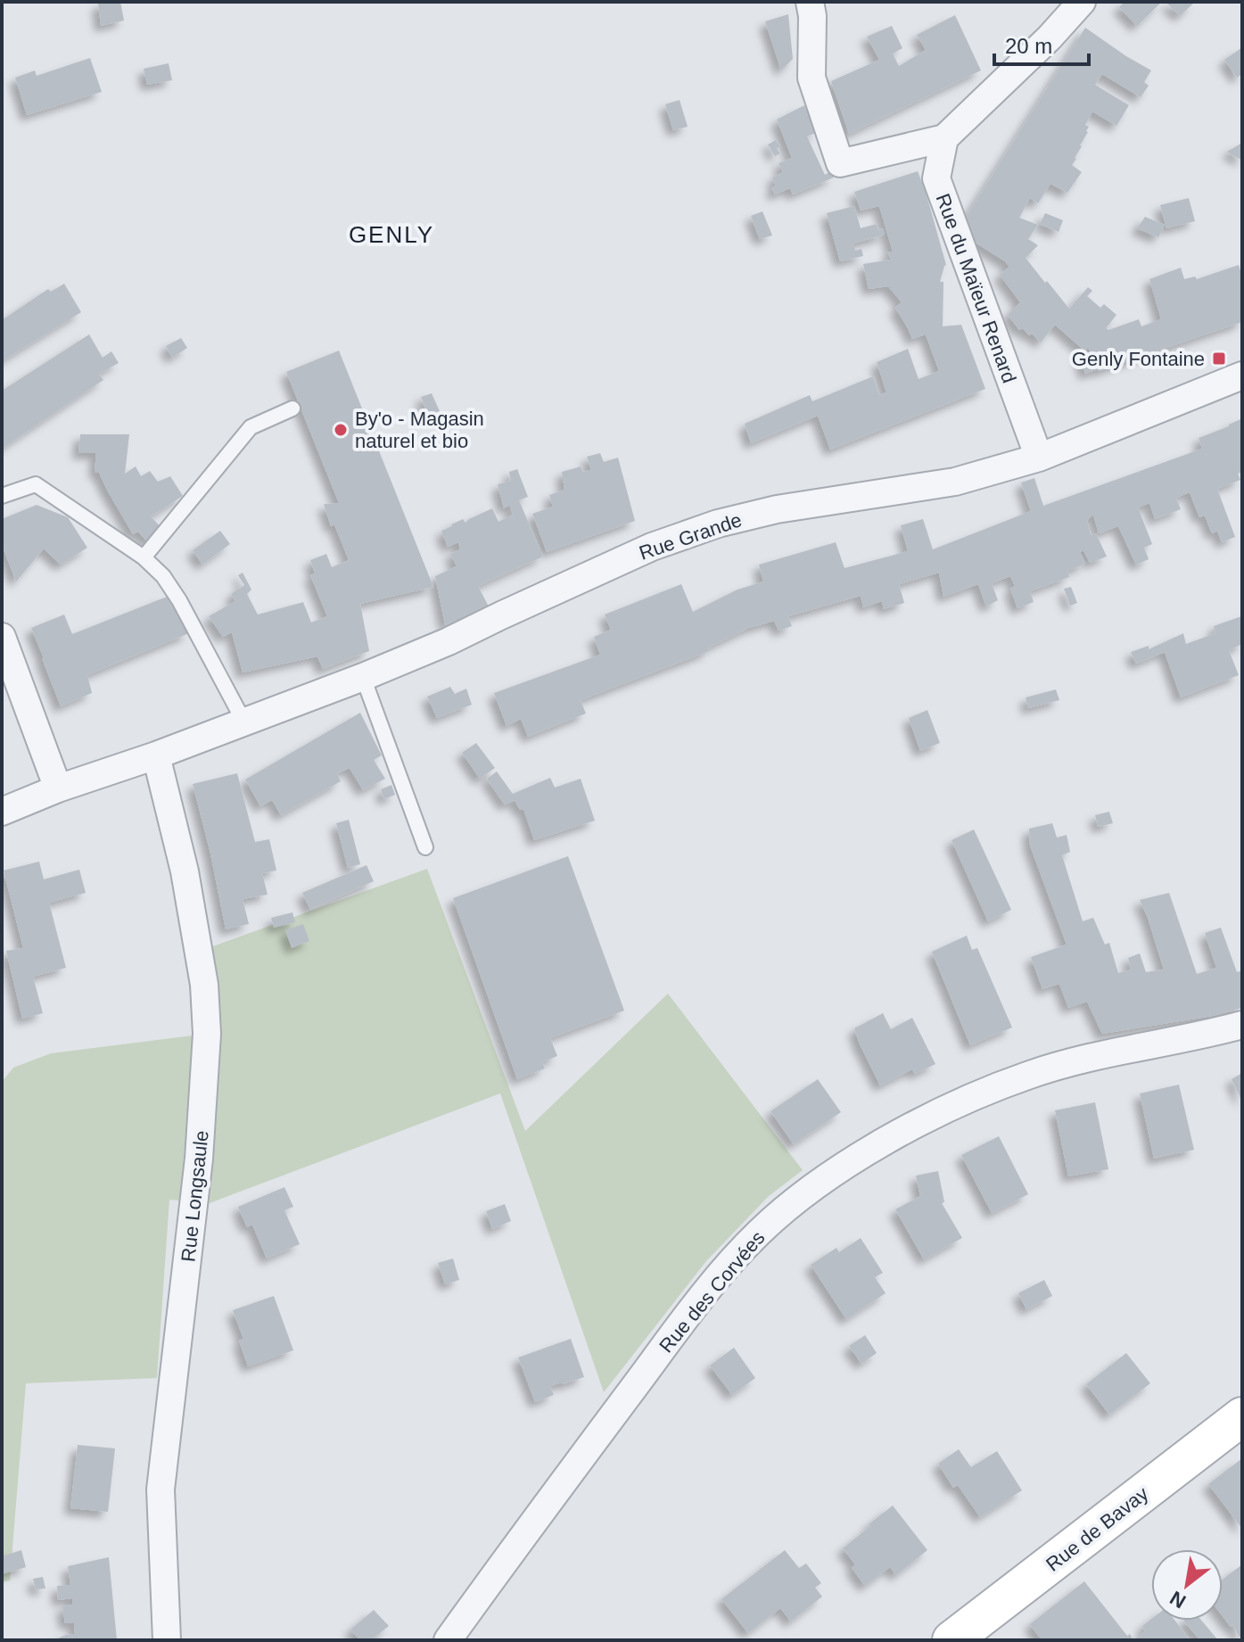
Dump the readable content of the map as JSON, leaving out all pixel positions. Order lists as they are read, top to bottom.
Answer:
{
  "streets": {
    "main road": ["Rue de Bavay"],
    "street": [
      "Rue du Maïeur Renard",
      "Rue Grande",
      "Rue Longsaule",
      "Rue des Corvées"
    ]
  },
  "crossings": [
    ["Rue du Maïeur Renard", "Rue Grande"],
    ["Rue Grande", "Rue Longsaule"]
  ],
  "districts": ["GENLY"],
  "places": {
    "transit": ["Genly Fontaine"],
    "other": ["By'o - Magasin naturel et bio"]
  },
  "scale_bar": "20 m",
  "north": "bottom left"
}
